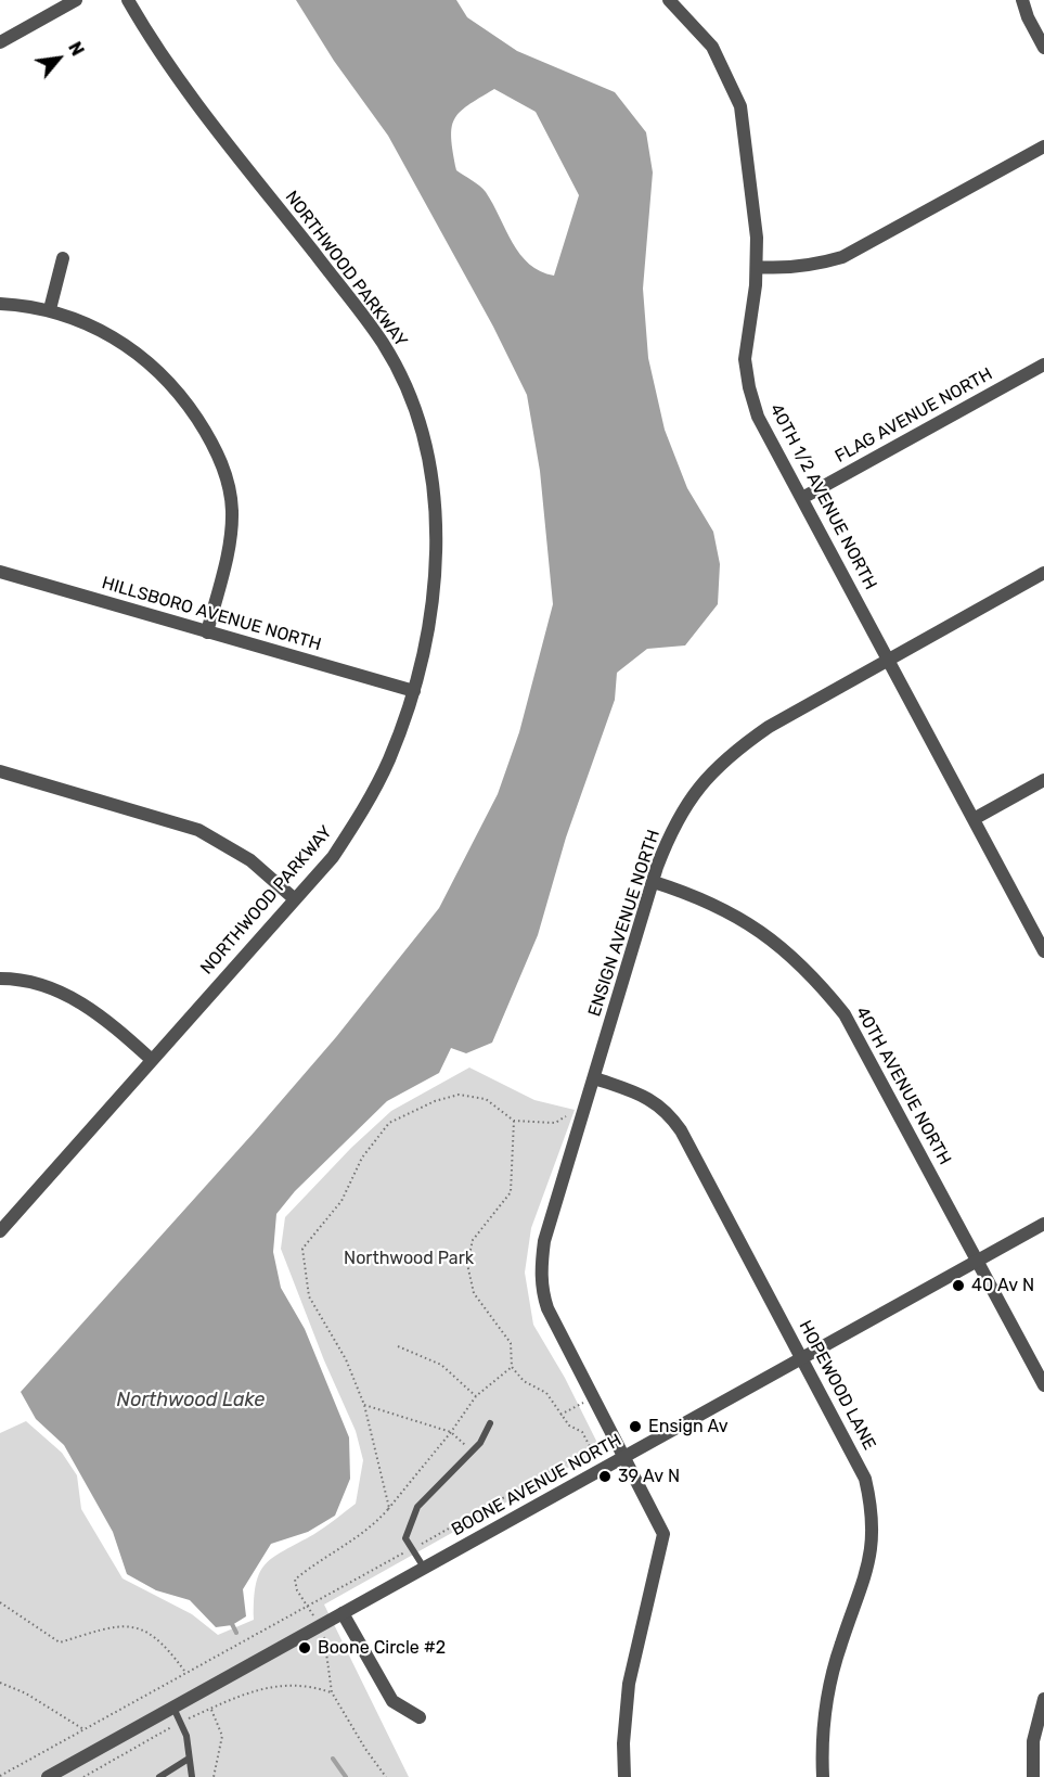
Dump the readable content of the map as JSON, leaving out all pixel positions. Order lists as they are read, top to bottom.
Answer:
{
  "streets": {
    "street": [
      "NORTHWOOD PARKWAY",
      "FLAG AVENUE NORTH",
      "40TH 1/2 AVENUE NORTH",
      "HILLSBORO AVENUE NORTH",
      "ENSIGN AVENUE NORTH",
      "40TH AVENUE NORTH",
      "HOPEWOOD LANE",
      "BOONE AVENUE NORTH"
    ]
  },
  "crossings": [
    ["NORTHWOOD PARKWAY", "HILLSBORO AVENUE NORTH"],
    ["FLAG AVENUE NORTH", "40TH 1/2 AVENUE NORTH"],
    ["40TH 1/2 AVENUE NORTH", "ENSIGN AVENUE NORTH"],
    ["ENSIGN AVENUE NORTH", "40TH AVENUE NORTH"],
    ["ENSIGN AVENUE NORTH", "HOPEWOOD LANE"],
    ["ENSIGN AVENUE NORTH", "BOONE AVENUE NORTH"],
    ["40TH AVENUE NORTH", "BOONE AVENUE NORTH"],
    ["HOPEWOOD LANE", "BOONE AVENUE NORTH"]
  ],
  "water": ["Northwood Lake"],
  "parks": ["Northwood Park"],
  "places": [
    "40 Av N",
    "Ensign Av",
    "39 Av N",
    "Boone Circle #2"
  ],
  "north": "top right"
}
